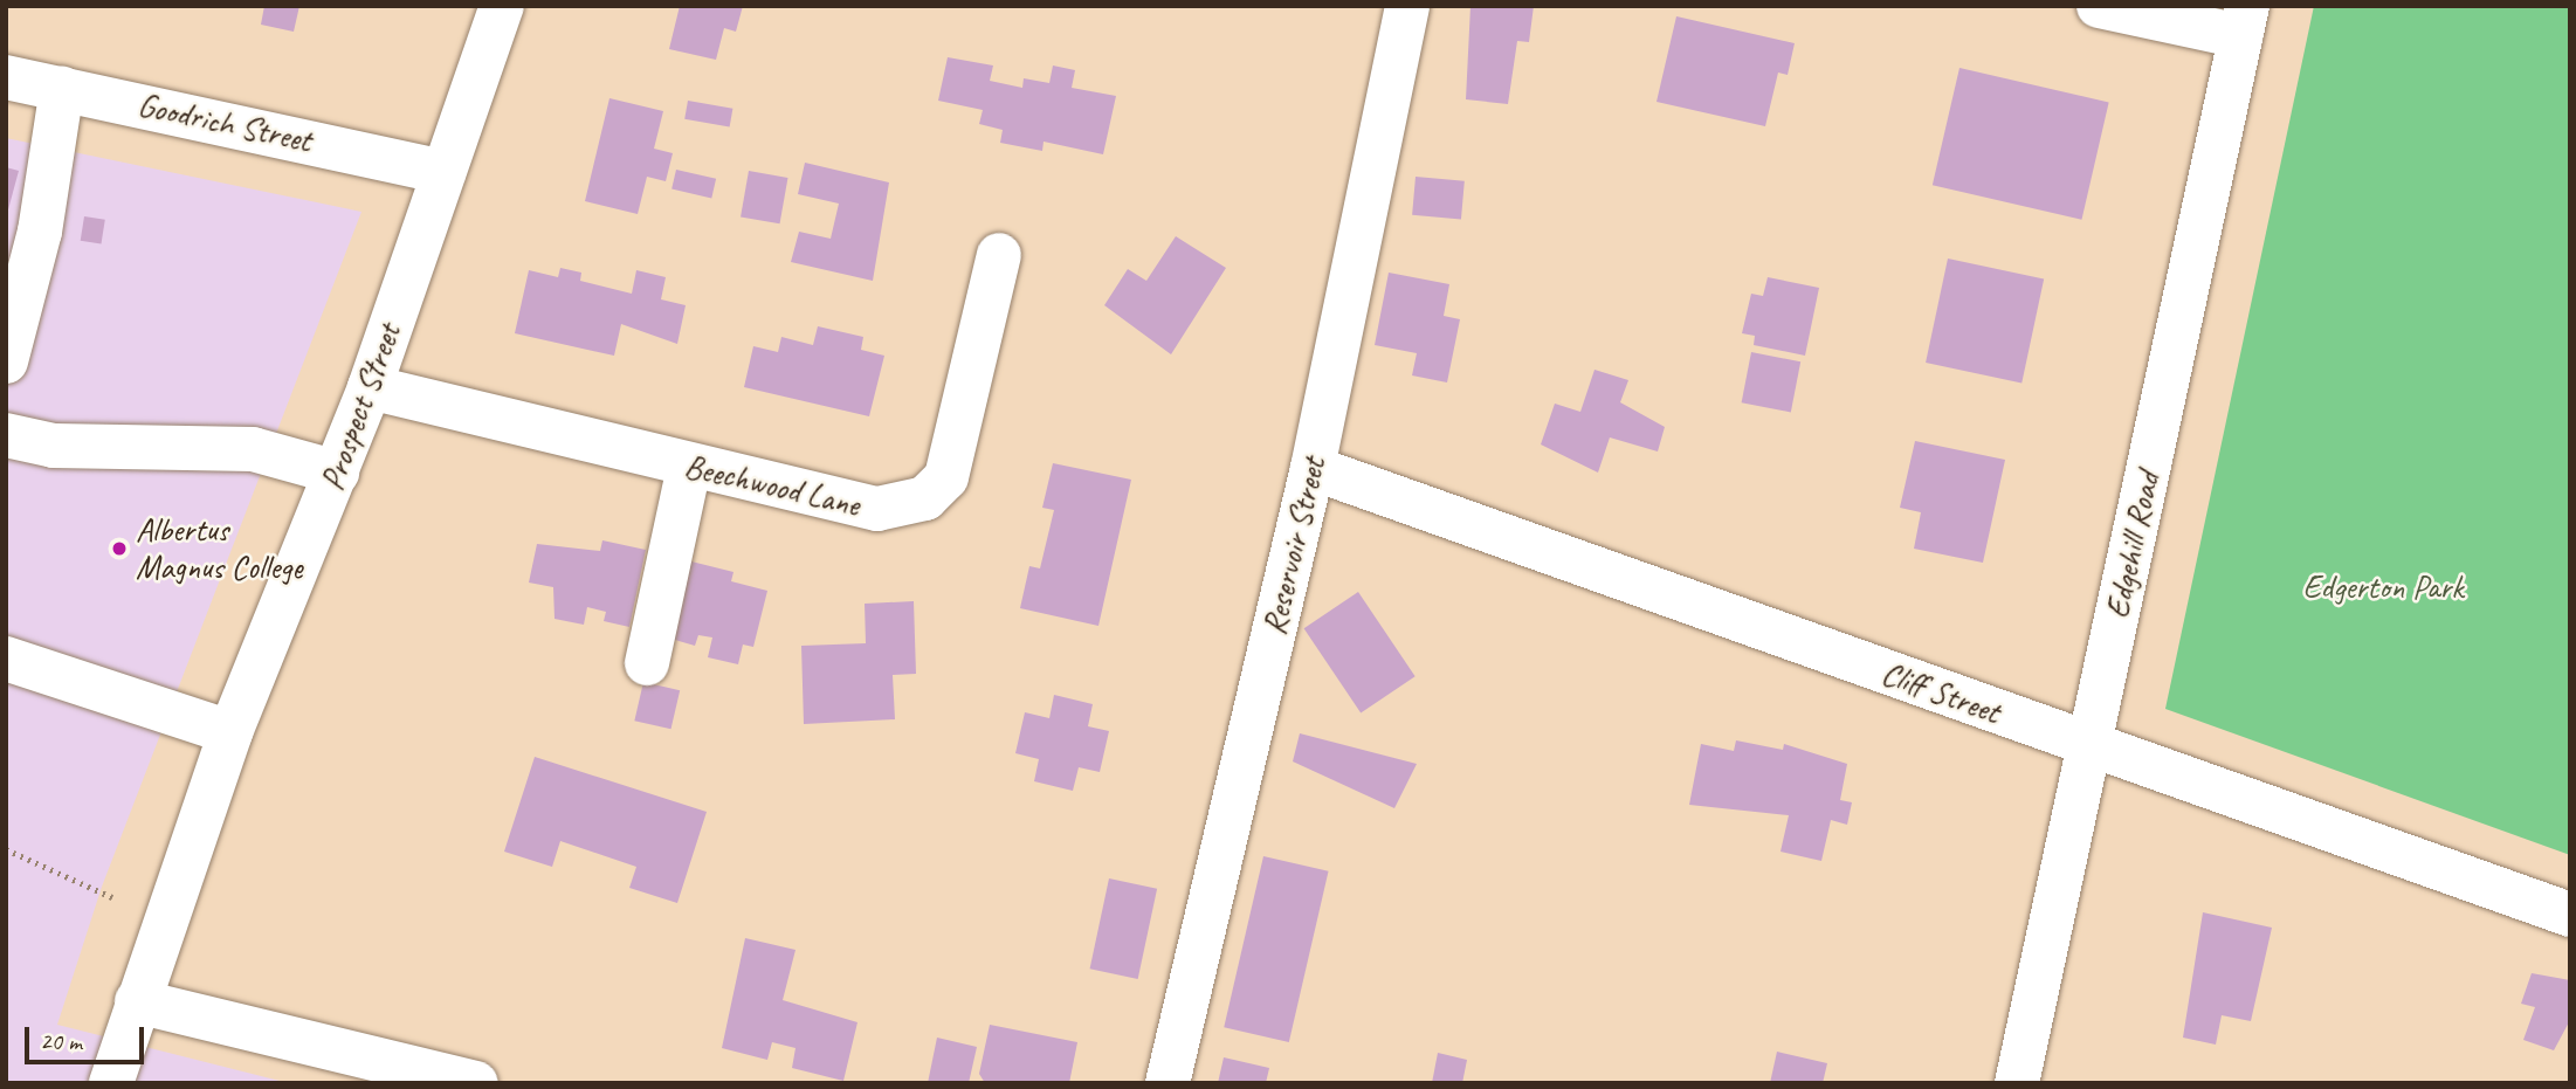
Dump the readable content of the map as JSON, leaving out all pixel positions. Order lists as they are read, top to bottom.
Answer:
{
  "streets": {
    "street": [
      "Goodrich Street",
      "Prospect Street",
      "Beechwood Lane",
      "Edgehill Road",
      "Reservoir Street",
      "Cliff Street"
    ]
  },
  "crossings": [
    ["Goodrich Street", "Prospect Street"],
    ["Prospect Street", "Beechwood Lane"],
    ["Edgehill Road", "Cliff Street"],
    ["Reservoir Street", "Cliff Street"]
  ],
  "parks": ["Edgerton Park"],
  "places": ["Albertus Magnus College"],
  "scale_bar": "20 m"
}
